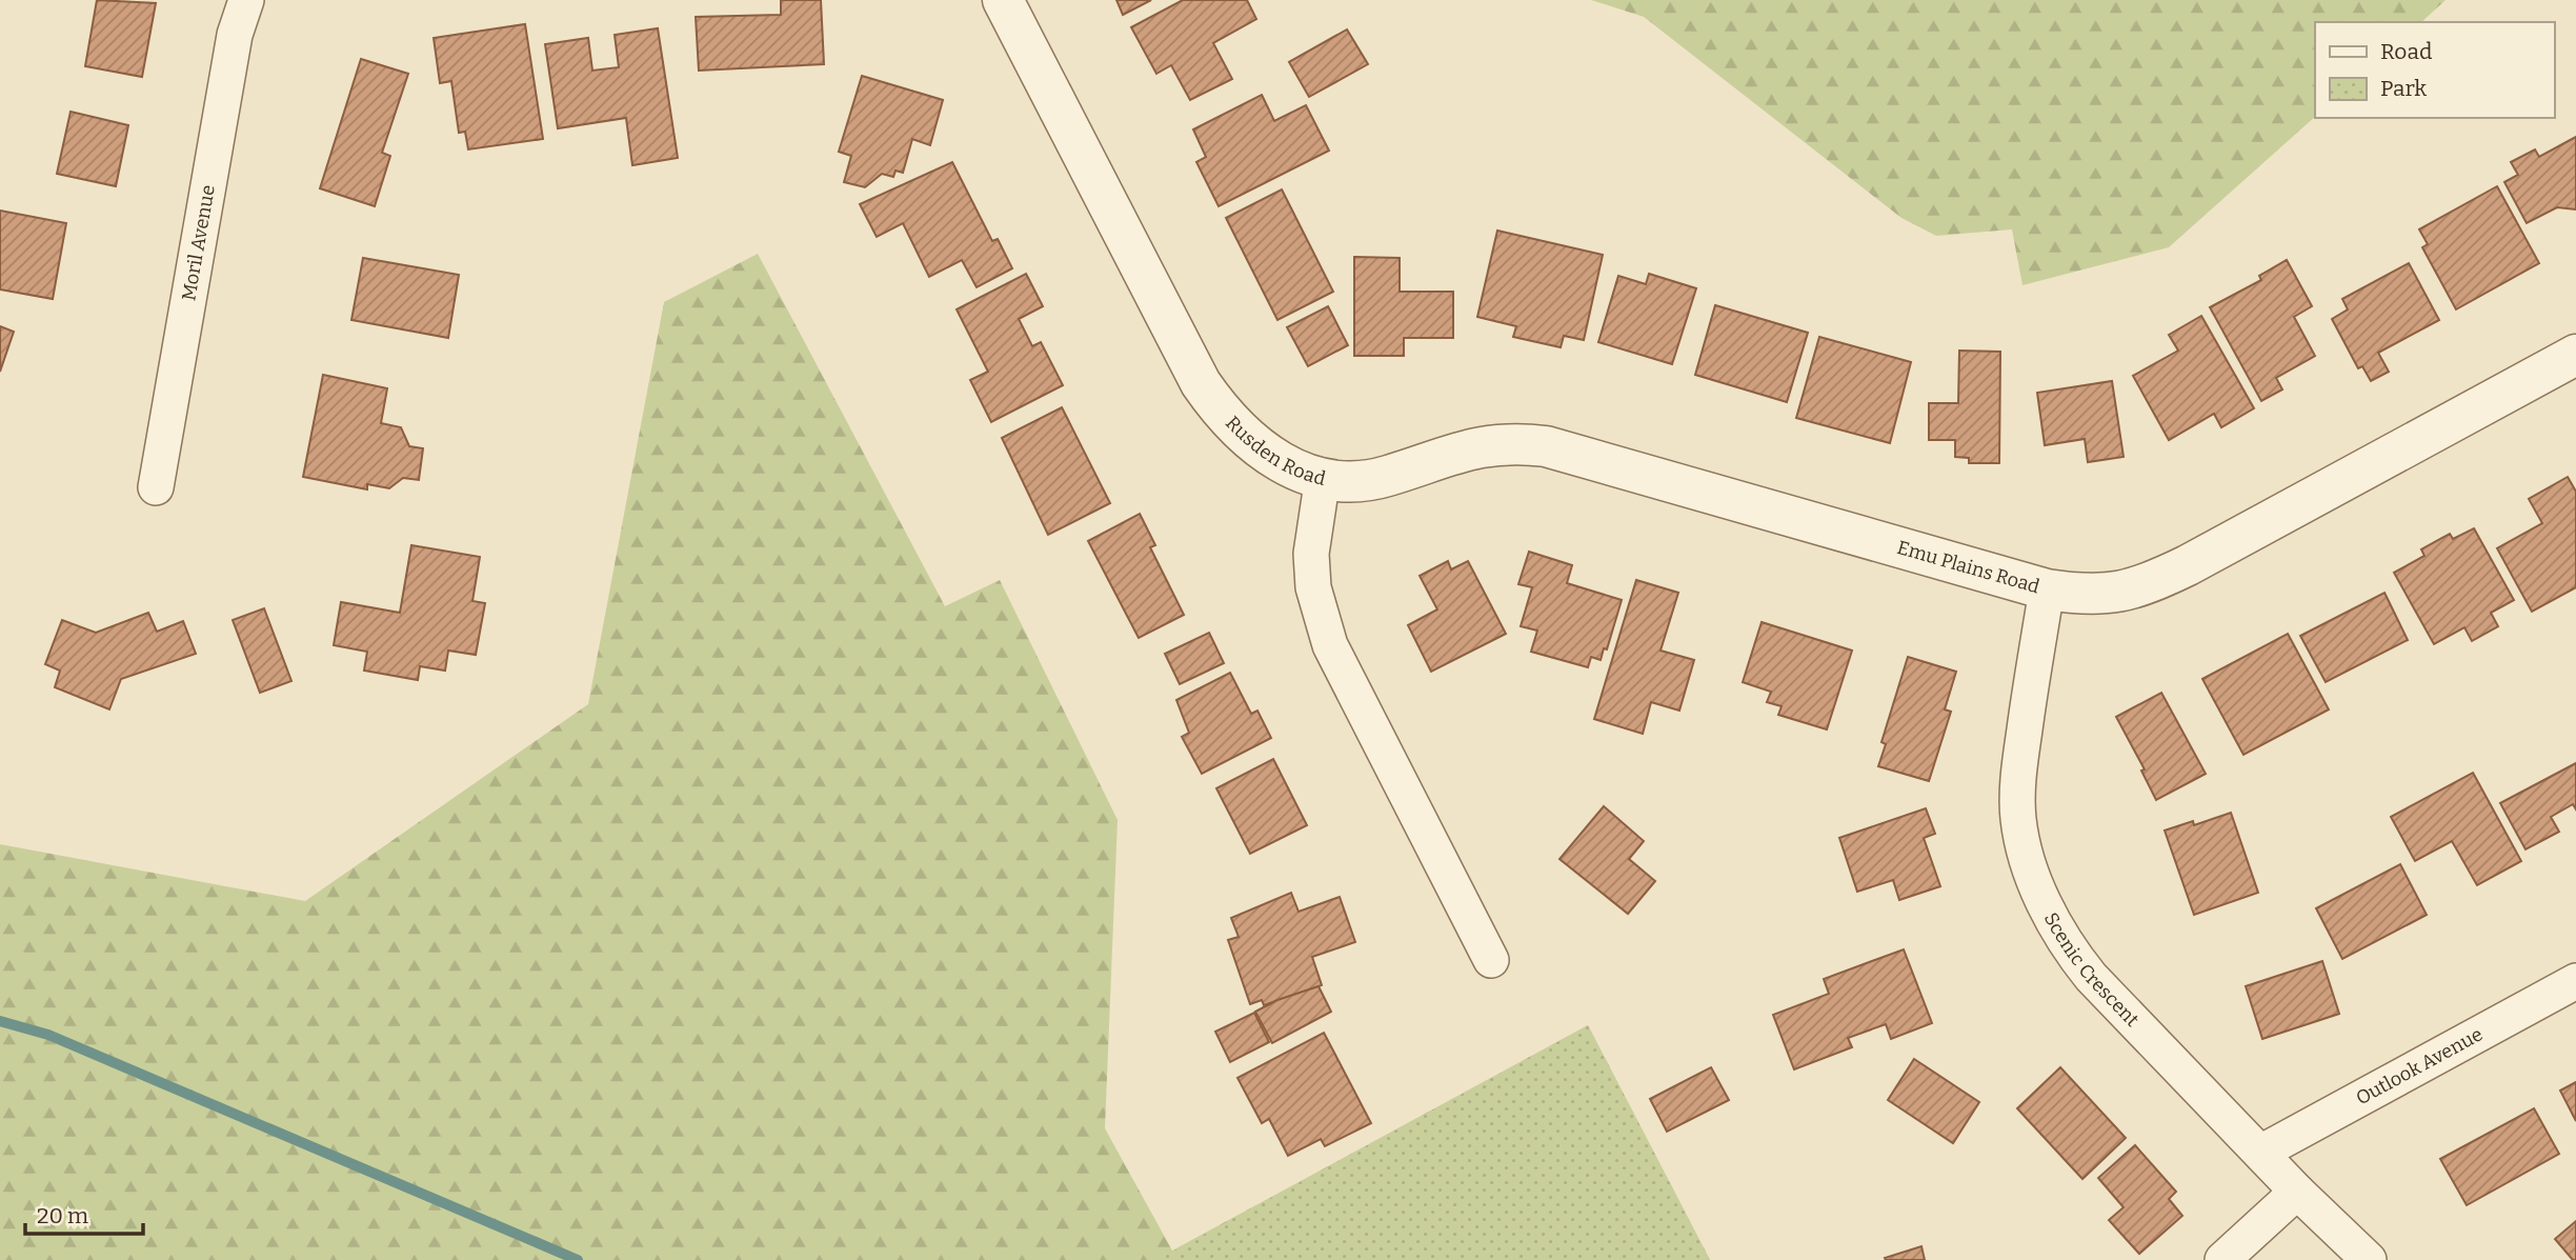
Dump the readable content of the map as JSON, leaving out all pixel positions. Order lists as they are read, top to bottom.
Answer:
{
  "streets": {
    "street": [
      "Moril Avenue",
      "Rusden Road",
      "Emu Plains Road",
      "Scenic Crescent",
      "Outlook Avenue"
    ]
  },
  "crossings": [
    ["Rusden Road", "Emu Plains Road"],
    ["Emu Plains Road", "Scenic Crescent"],
    ["Scenic Crescent", "Outlook Avenue"]
  ],
  "legend": ["Road", "Park"],
  "scale_bar": "20 m"
}
